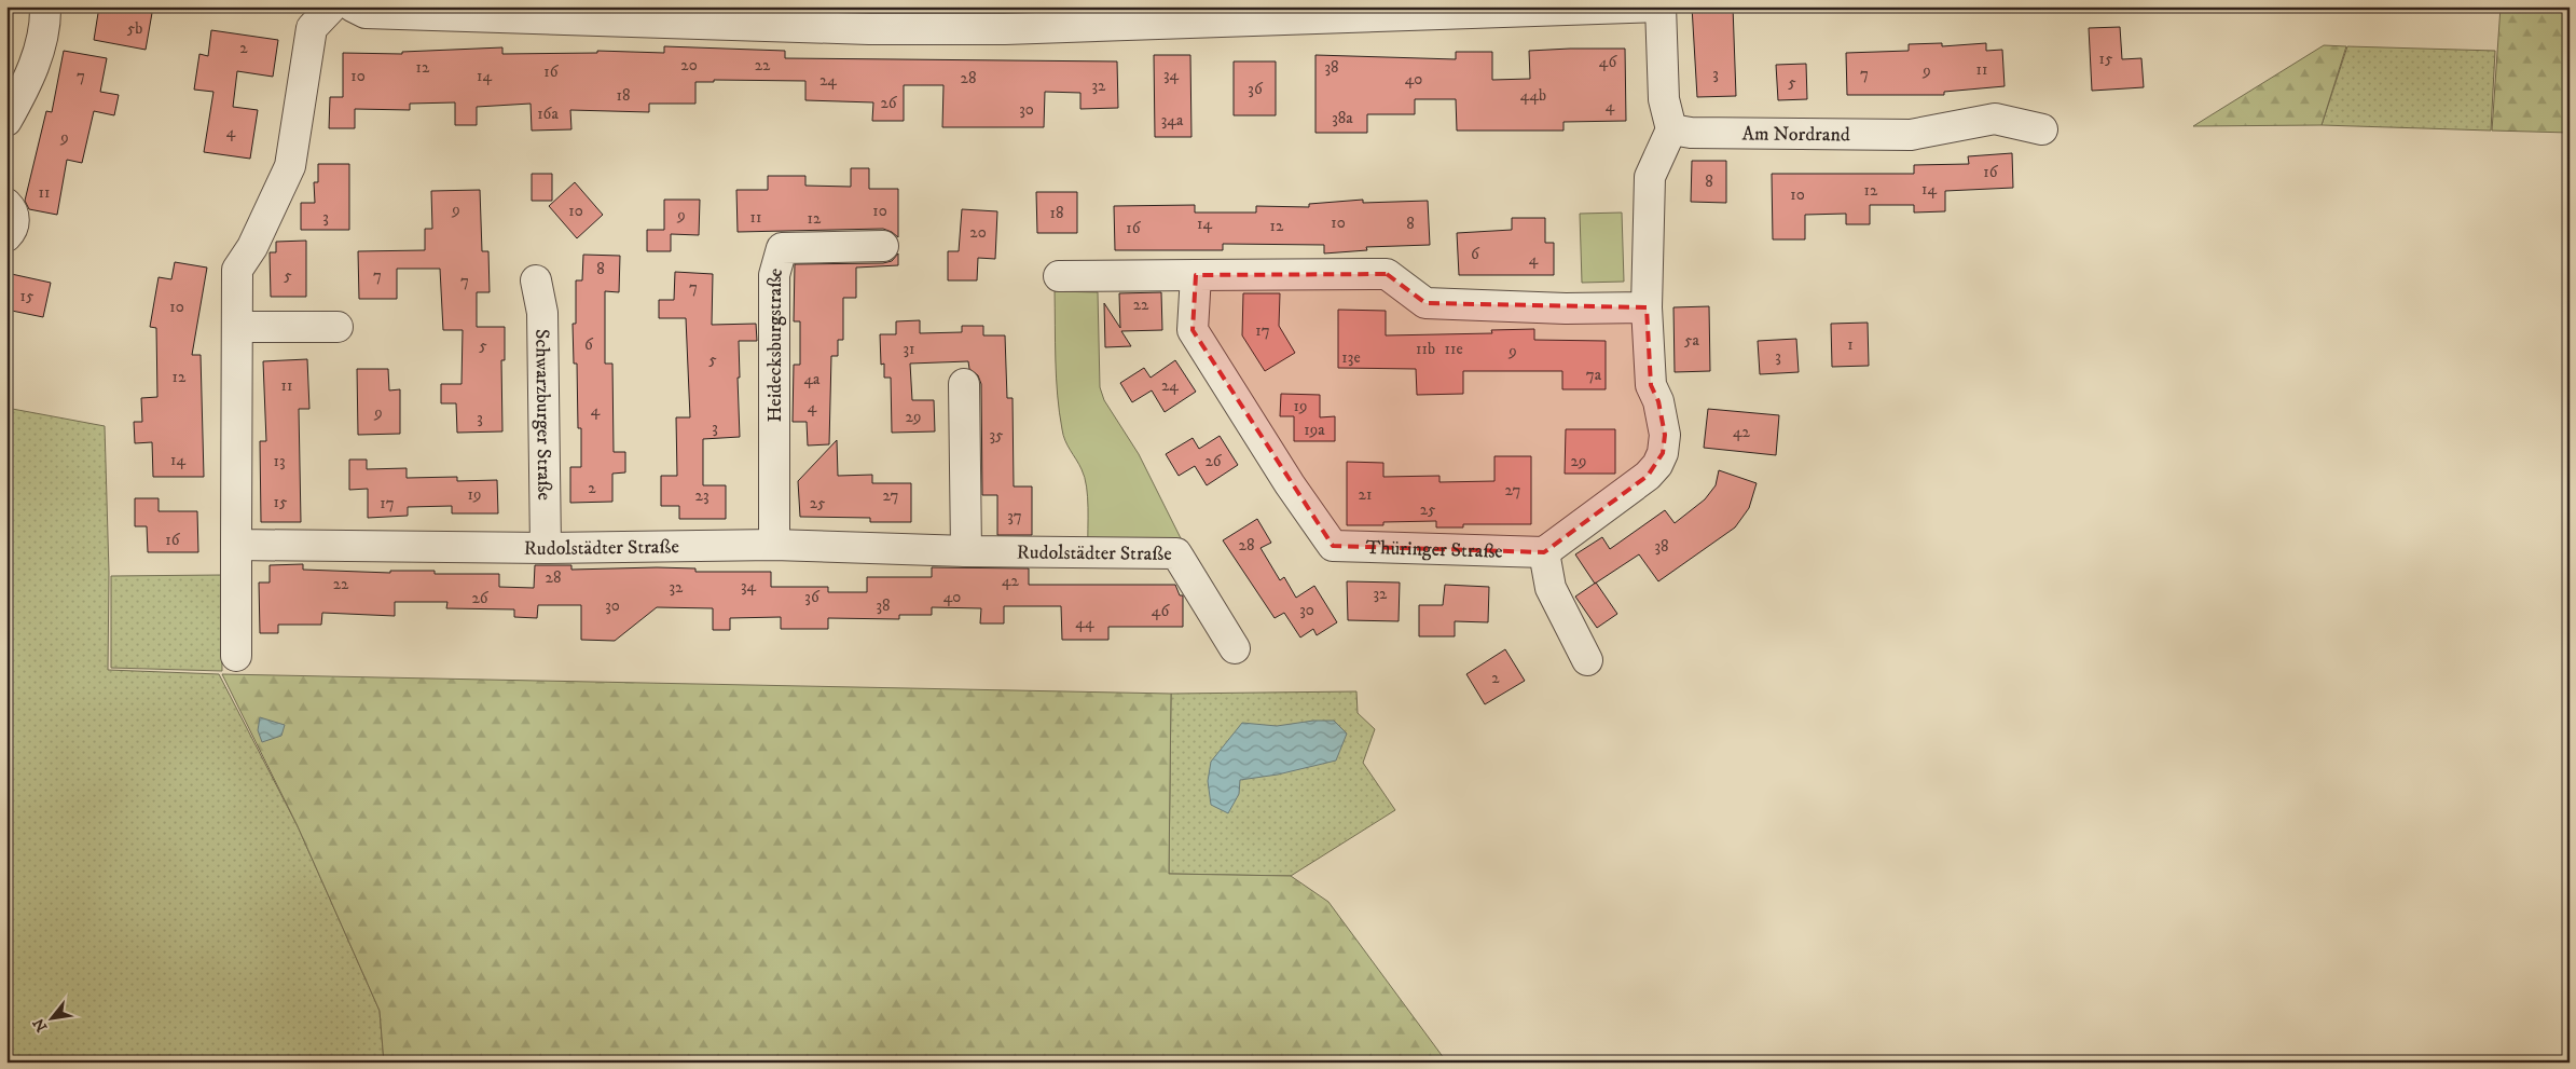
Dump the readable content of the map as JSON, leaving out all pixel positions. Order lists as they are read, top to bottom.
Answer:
{
  "streets": {
    "street": [
      "Am Nordrand",
      "Heidecksburgstraße",
      "Schwarzburger Straße",
      "Rudolstädter Straße",
      "Thüringer Straße"
    ]
  },
  "crossings": [
    ["Heidecksburgstraße", "Rudolstädter Straße"],
    ["Schwarzburger Straße", "Rudolstädter Straße"]
  ],
  "house_numbers": [
    "5b",
    "2",
    "15",
    "46",
    "20",
    "22",
    "12",
    "38",
    "11",
    "9",
    "16",
    "3",
    "7",
    "34",
    "7",
    "10",
    "14",
    "28",
    "40",
    "24",
    "5",
    "32",
    "36",
    "18",
    "44b",
    "26",
    "4",
    "30",
    "16a",
    "38a",
    "34a",
    "4",
    "9",
    "16",
    "8",
    "14",
    "12",
    "11",
    "10",
    "9",
    "10",
    "10",
    "18",
    "9",
    "3",
    "11",
    "12",
    "10",
    "14",
    "8",
    "12",
    "16",
    "20",
    "6",
    "4",
    "8",
    "5",
    "7",
    "7",
    "7",
    "15",
    "22",
    "10",
    "17",
    "5a",
    "6",
    "1",
    "5",
    "31",
    "11b",
    "11e",
    "9",
    "3",
    "13e",
    "5",
    "7a",
    "12",
    "4a",
    "11",
    "24",
    "19",
    "4",
    "4",
    "9",
    "29",
    "3",
    "3",
    "19a",
    "42",
    "35",
    "14",
    "13",
    "26",
    "29",
    "2",
    "27",
    "19",
    "21",
    "23",
    "27",
    "15",
    "17",
    "25",
    "25",
    "37",
    "16",
    "28",
    "38",
    "28",
    "42",
    "22",
    "34",
    "32",
    "32",
    "36",
    "40",
    "26",
    "30",
    "38",
    "30",
    "46",
    "44",
    "2"
  ],
  "north": "bottom left"
}
